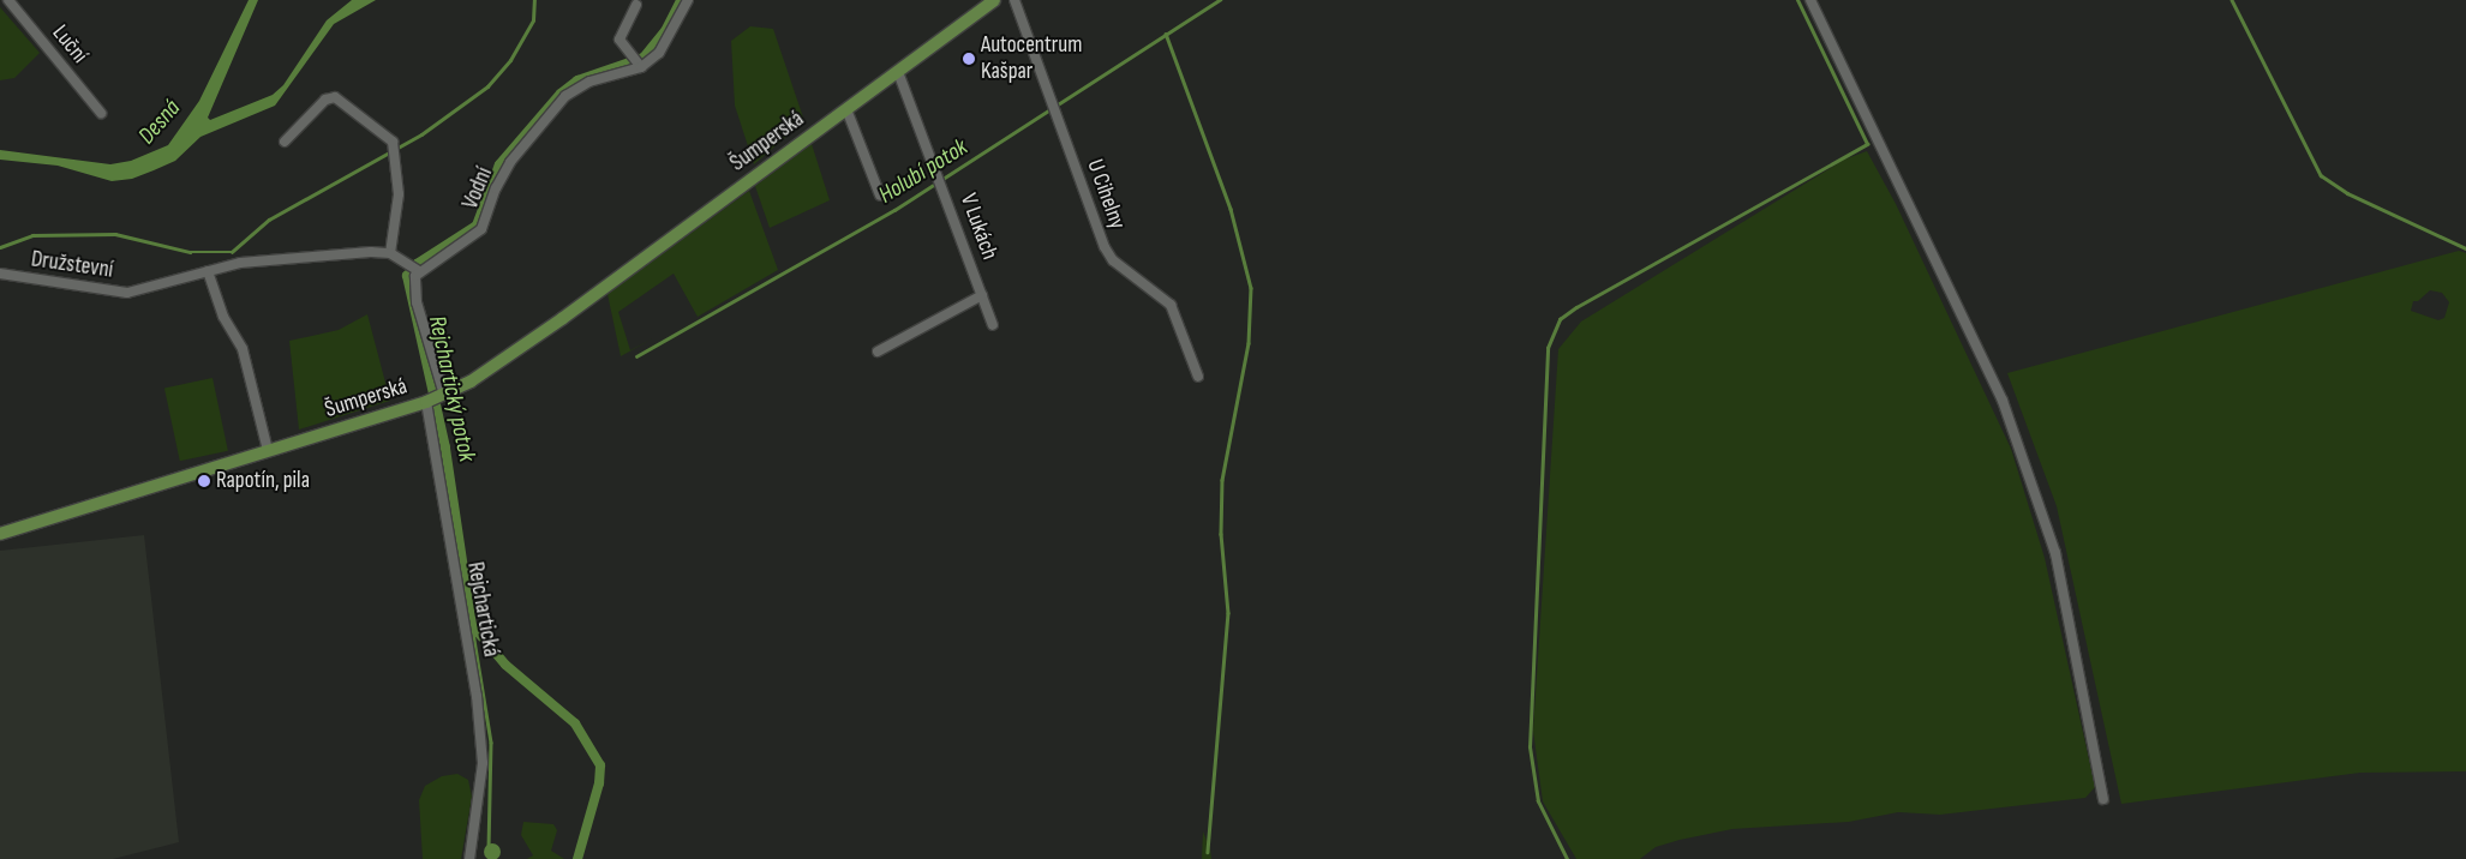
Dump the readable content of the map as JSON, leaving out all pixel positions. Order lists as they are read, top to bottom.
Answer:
{
  "streets": {
    "main road": ["Šumperská"],
    "street": [
      "Luční",
      "Vodní",
      "U Cihelny",
      "V Lukách",
      "Družstevní",
      "Rejchartická"
    ]
  },
  "crossings": [
    ["Šumperská", "V Lukách"],
    ["Šumperská", "Rejchartická"]
  ],
  "water": ["Desná", "Holubí potok", "Rejchartický potok"],
  "places": ["Autocentrum Kašpar", "Rapotín, pila"]
}
